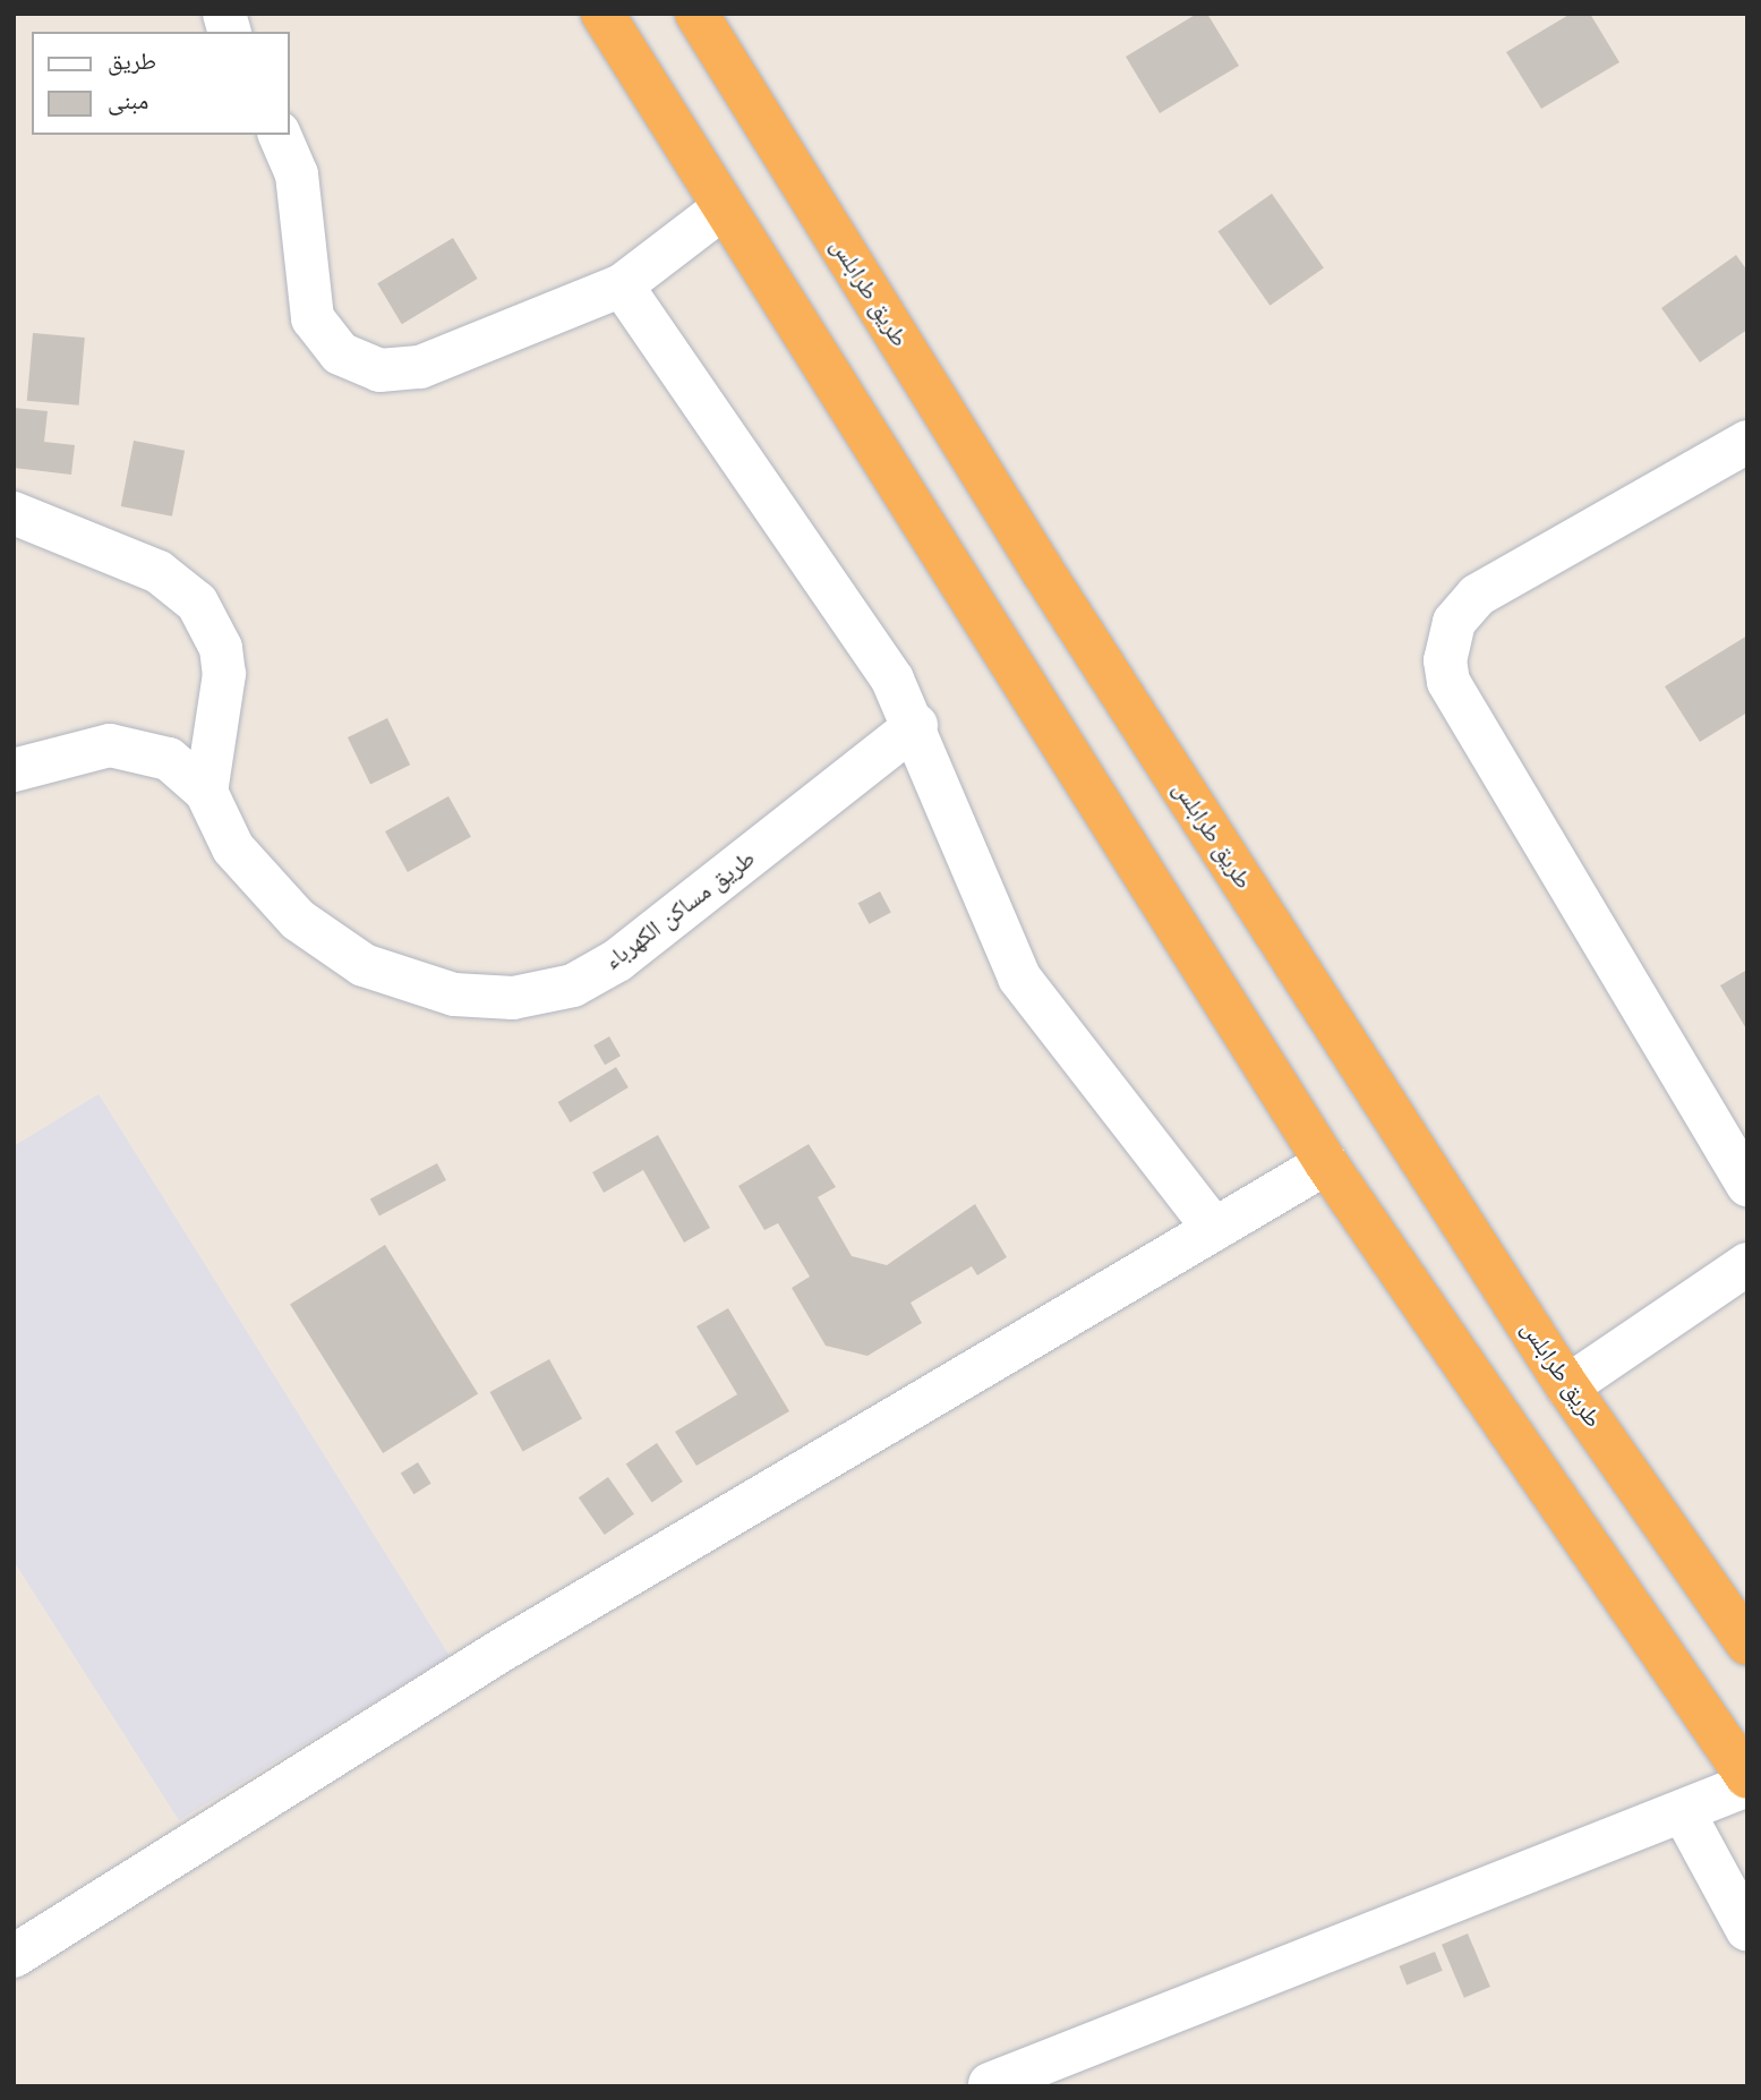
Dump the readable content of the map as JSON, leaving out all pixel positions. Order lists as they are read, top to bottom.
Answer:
{
  "streets": {
    "highway": ["طريق طرابلس"],
    "street": ["طريق مساكن الكهرباء"]
  },
  "legend": ["طريق", "مبنى"]
}
